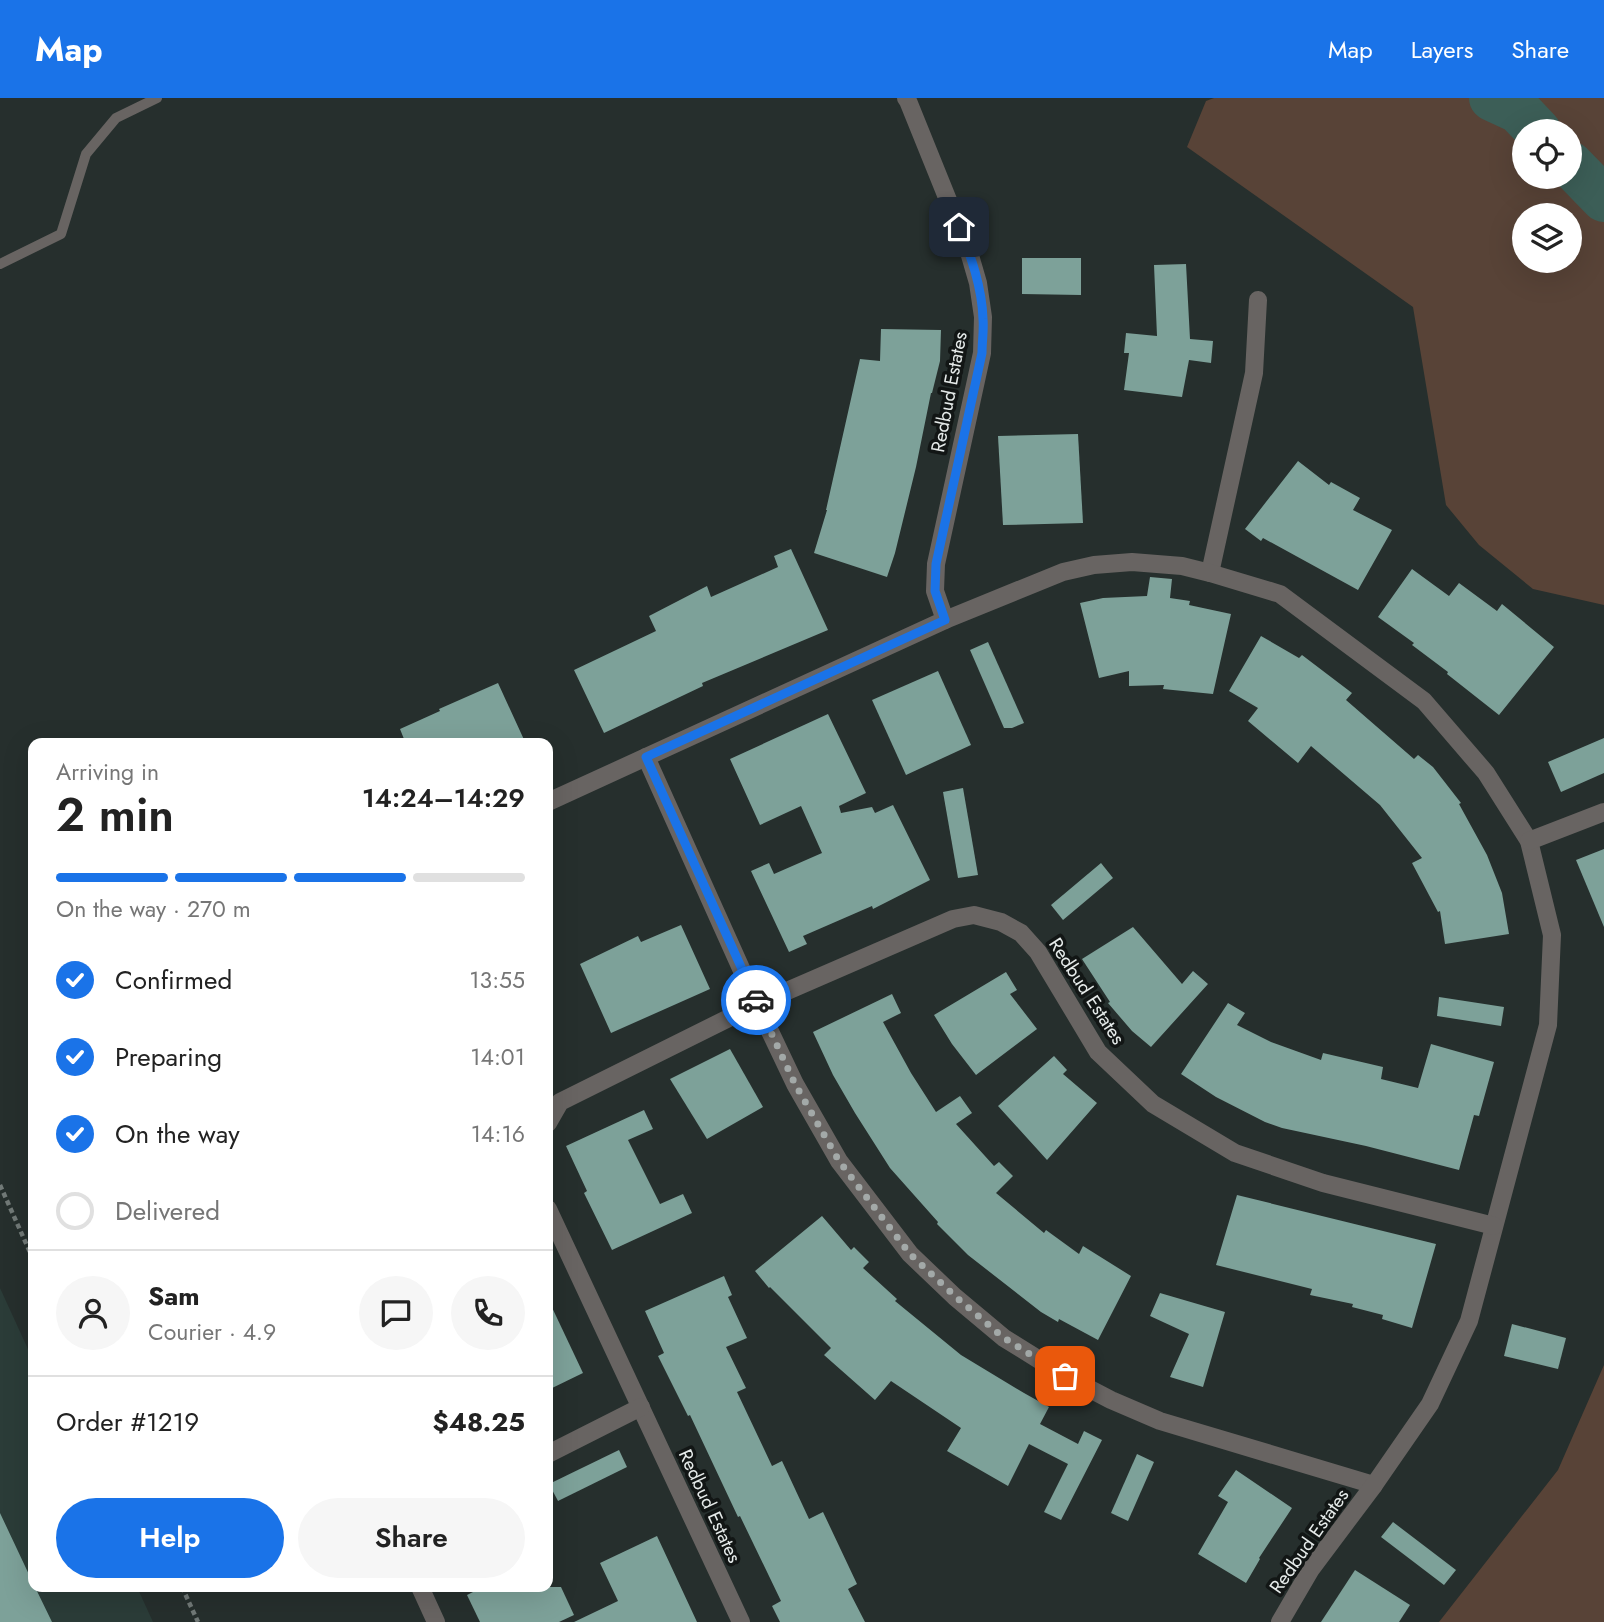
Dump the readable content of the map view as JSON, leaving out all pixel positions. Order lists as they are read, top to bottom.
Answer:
{
  "streets": {
    "street": ["Redbud Estates"]
  },
  "page": {
    "header": "Map",
    "nav": ["Map", "Layers", "Share"],
    "heading": ["2 min", "Arriving in", "14:24–14:29"],
    "panel": [
      "Sam",
      "Courier · 4.9",
      "Order #1219",
      "$48.25"
    ],
    "bar": "On the way · 270 m",
    "list": [
      ["Confirmed", "13:55"],
      ["Preparing", "14:01"],
      ["On the way", "14:16"],
      "Delivered"
    ],
    "buttons": ["Help", "Share"]
  }
}
